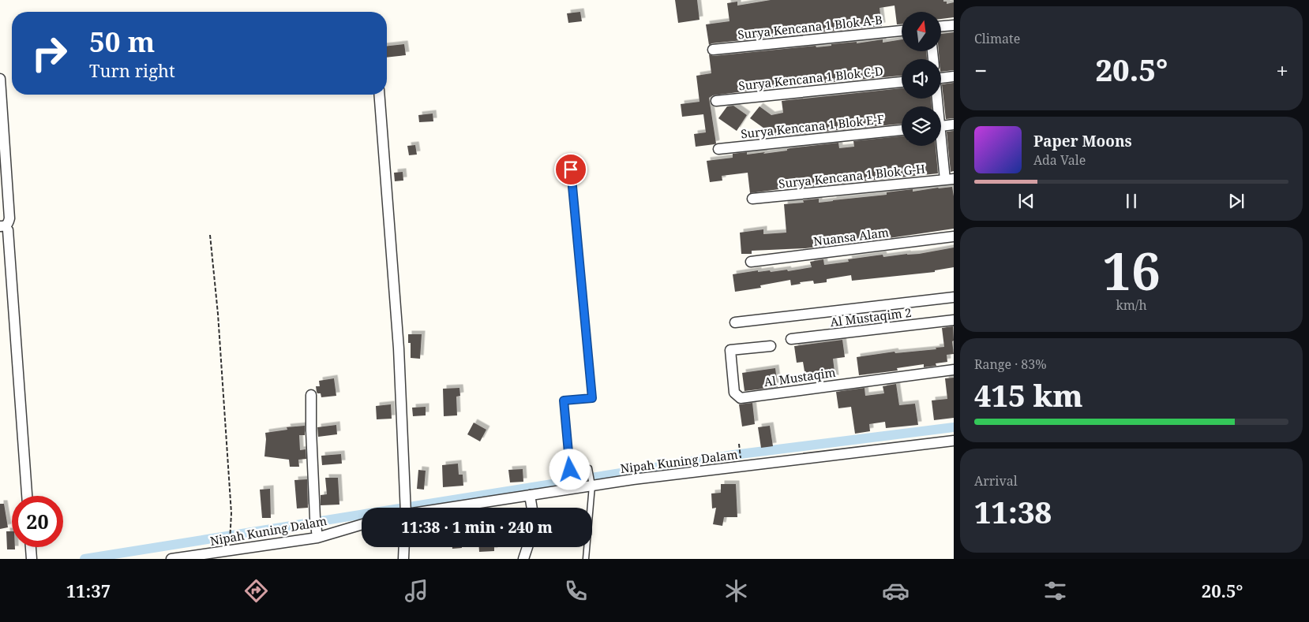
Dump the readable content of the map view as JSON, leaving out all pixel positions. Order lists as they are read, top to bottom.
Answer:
{
  "streets": {
    "street": [
      "Surya Kencana 1 Blok A-B",
      "Surya Kencana 1 Blok C-D",
      "Surya Kencana 1 Blok E-F",
      "Surya Kencana 1 Blok G-H",
      "Nuansa Alam",
      "Al Mustaqim 2",
      "Al Mustaqim",
      "Nipah Kuning Dalam"
    ]
  },
  "north": "top",
  "page": {
    "tile": [
      "Climate",
      ["16", "km/h"],
      ["Range · 83%", "415 km"],
      ["Arrival", "11:38"]
    ],
    "turn": ["50 m", "Turn right"],
    "heat": ["−", "20.5°", "+"],
    "song": ["Paper Moons", "Ada Vale"],
    "limit": "20",
    "trip": "11:38 · 1 min · 240 m",
    "tabs": ["11:37", "20.5°"]
  }
}
